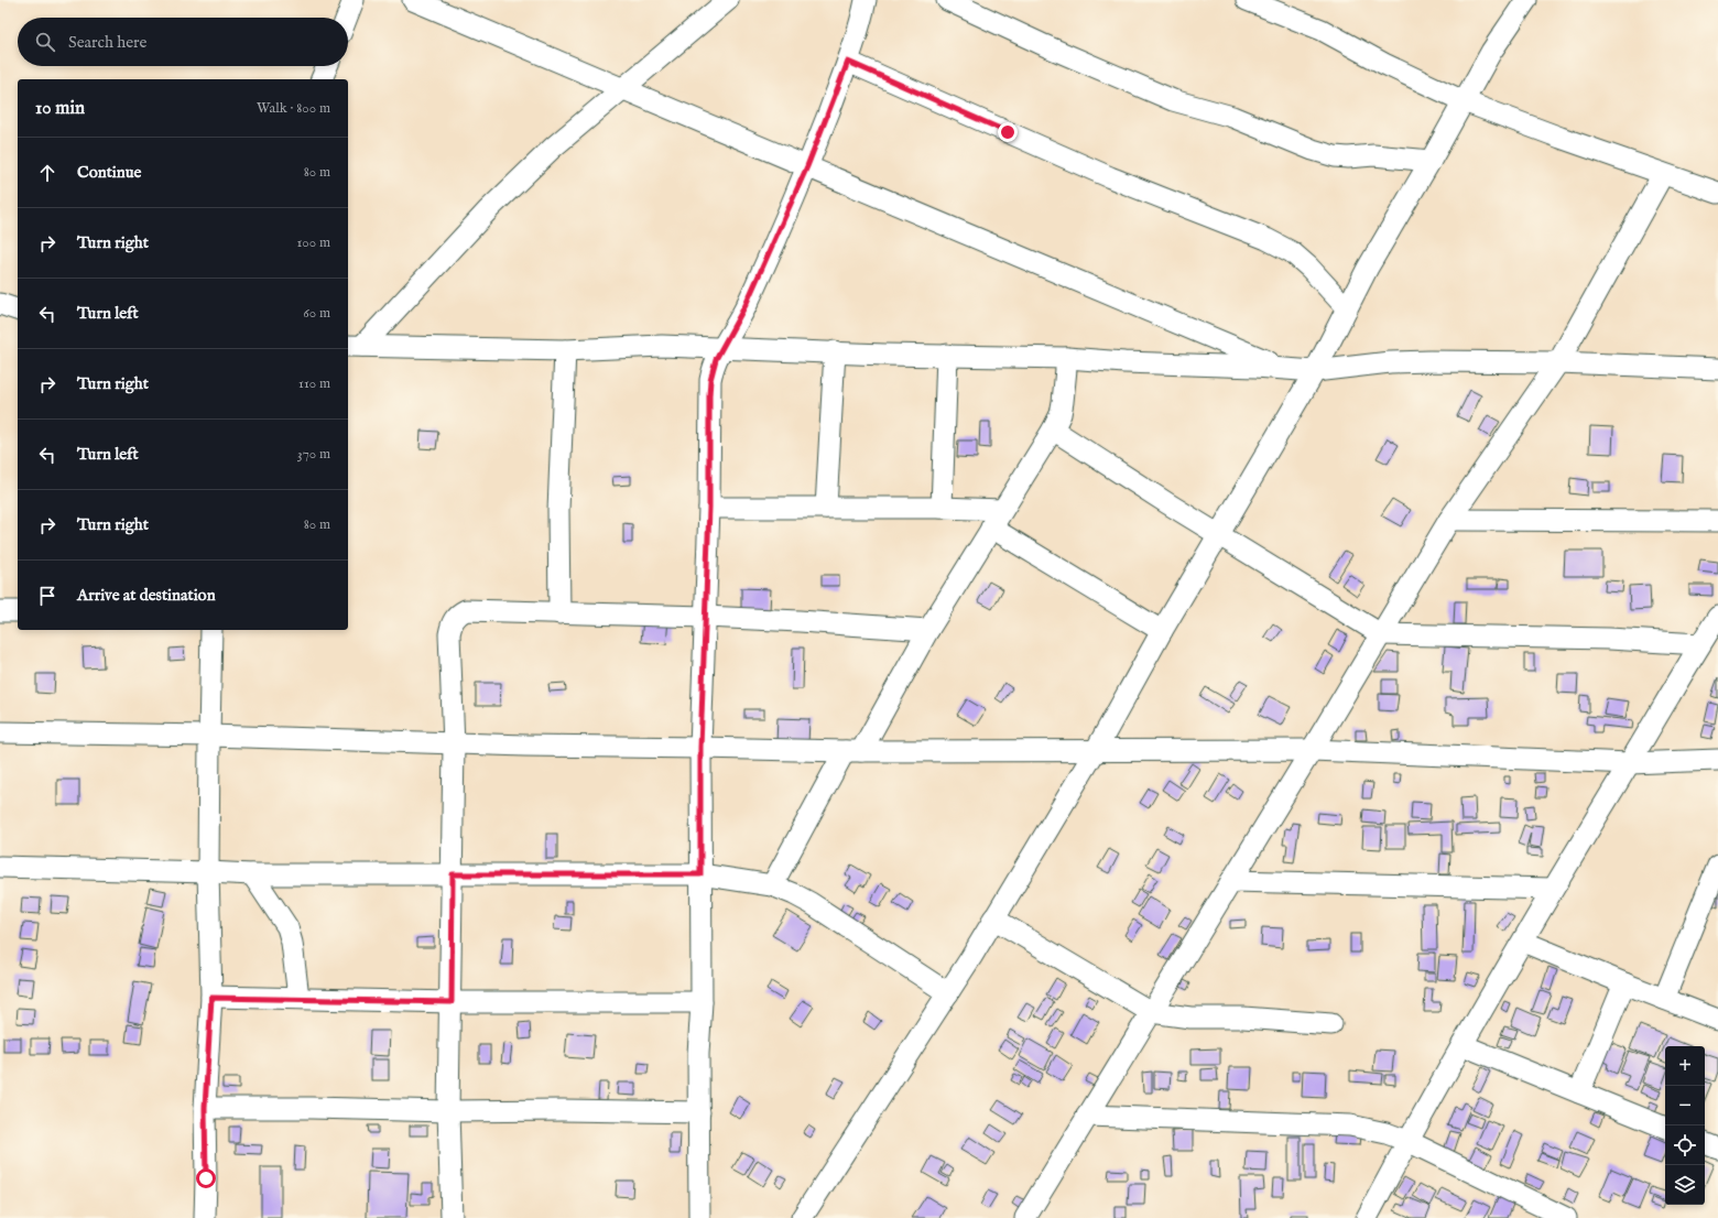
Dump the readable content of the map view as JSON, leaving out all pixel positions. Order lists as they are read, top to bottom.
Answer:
{
  "page": {
    "search": "Search here",
    "heading": ["10 min", "Walk · 800 m"],
    "list": [
      ["Continue", "80 m"],
      ["Turn right", "100 m"],
      ["Turn left", "60 m"],
      ["Turn right", "110 m"],
      ["Turn left", "370 m"],
      ["Turn right", "80 m"],
      "Arrive at destination"
    ],
    "map_buttons": ["+", "−"]
  }
}
